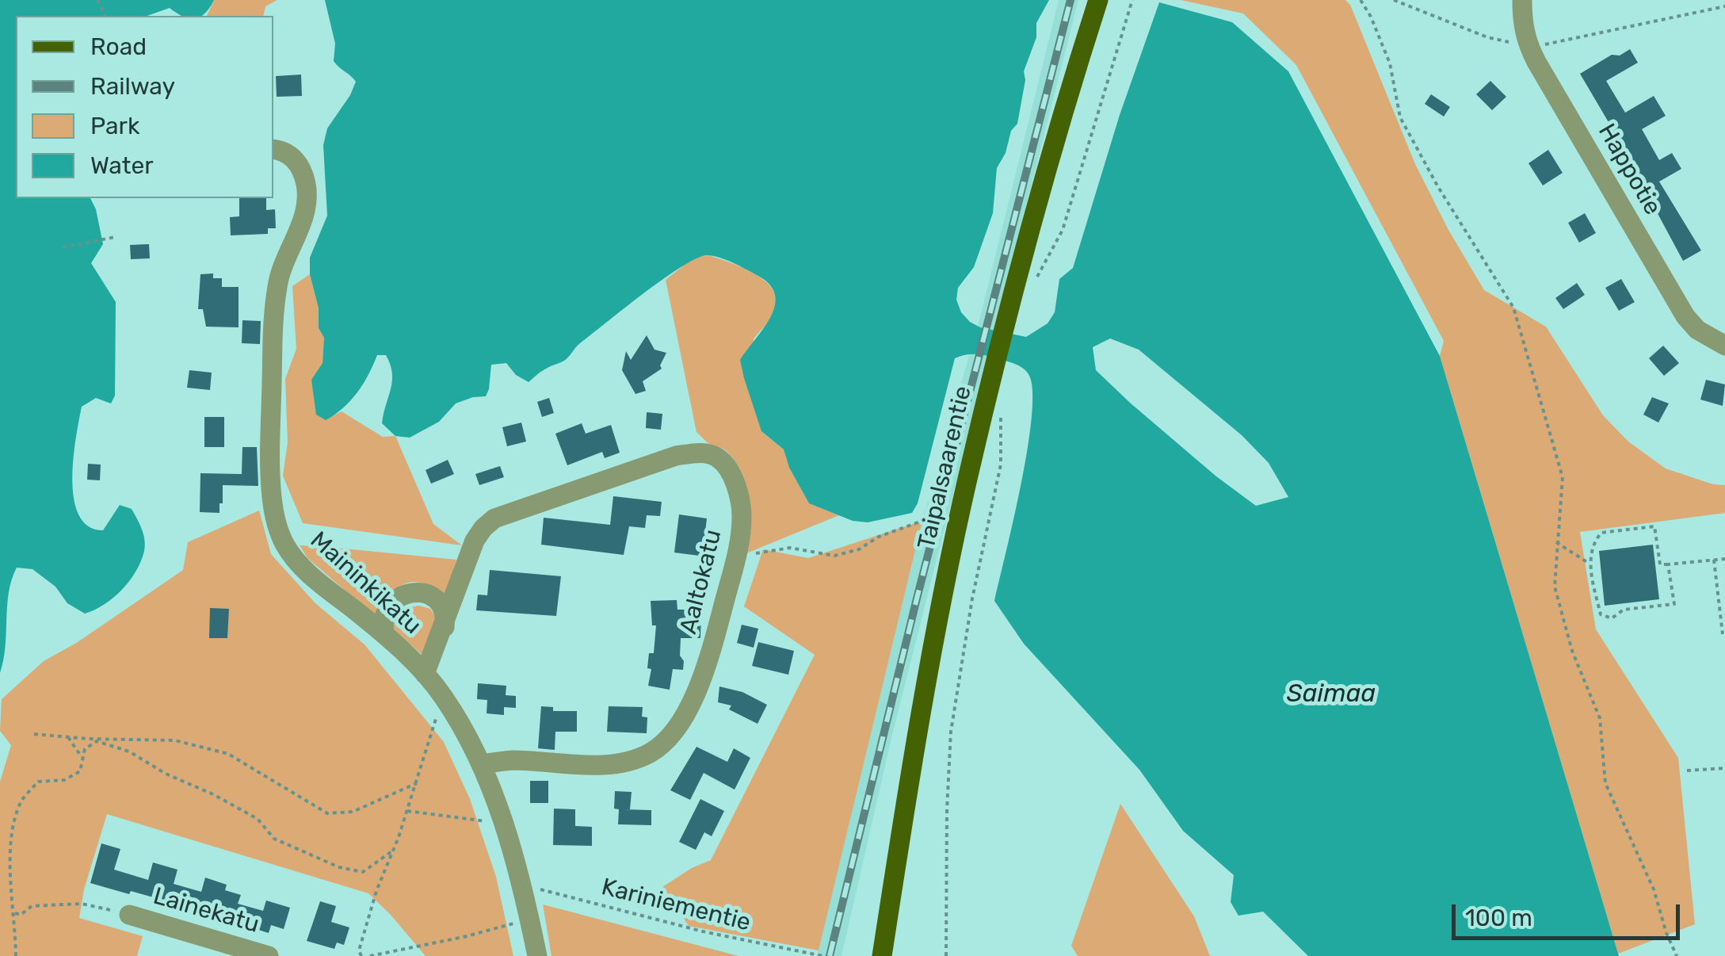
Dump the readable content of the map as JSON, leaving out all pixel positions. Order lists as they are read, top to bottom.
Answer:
{
  "streets": {
    "main road": ["Taipalsaarentie"],
    "street": [
      "Happotie",
      "Aaltokatu",
      "Maininkikatu",
      "Lainekatu"
    ],
    "path": ["Kariniementie"]
  },
  "crossings": [
    ["Aaltokatu", "Maininkikatu"],
    ["Maininkikatu", "Kariniementie"]
  ],
  "water": ["Saimaa"],
  "legend": [
    "Road",
    "Railway",
    "Park",
    "Water"
  ],
  "scale_bar": "100 m"
}
